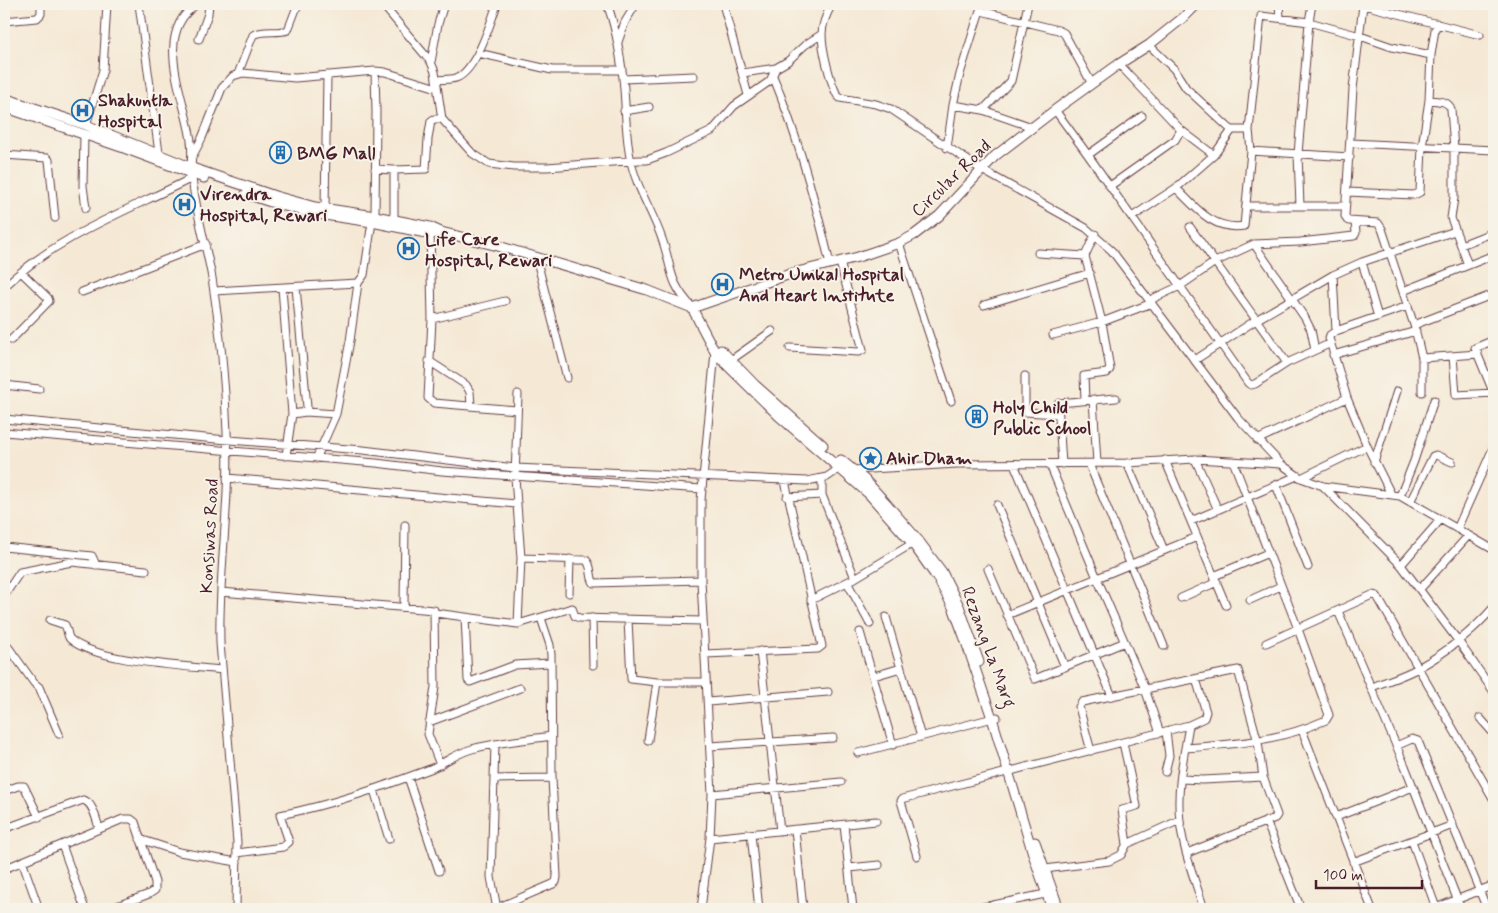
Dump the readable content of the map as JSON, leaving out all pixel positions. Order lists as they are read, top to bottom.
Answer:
{
  "streets": {
    "main road": ["Circular Road", "Rezang La Marg"],
    "street": ["Konsiwas Road"]
  },
  "crossings": [
    ["Circular Road", "Rezang La Marg"]
  ],
  "places": {
    "hospital": [
      "Shakuntla Hospital",
      "Virendra Hospital, Rewari",
      "Life Care Hospital, Rewari",
      "Metro Umkal Hospital And Heart Institute"
    ],
    "building": ["BMG Mall", "Holy Child Public School"],
    "place": ["Ahir Dham"]
  },
  "scale_bar": "100 m"
}
